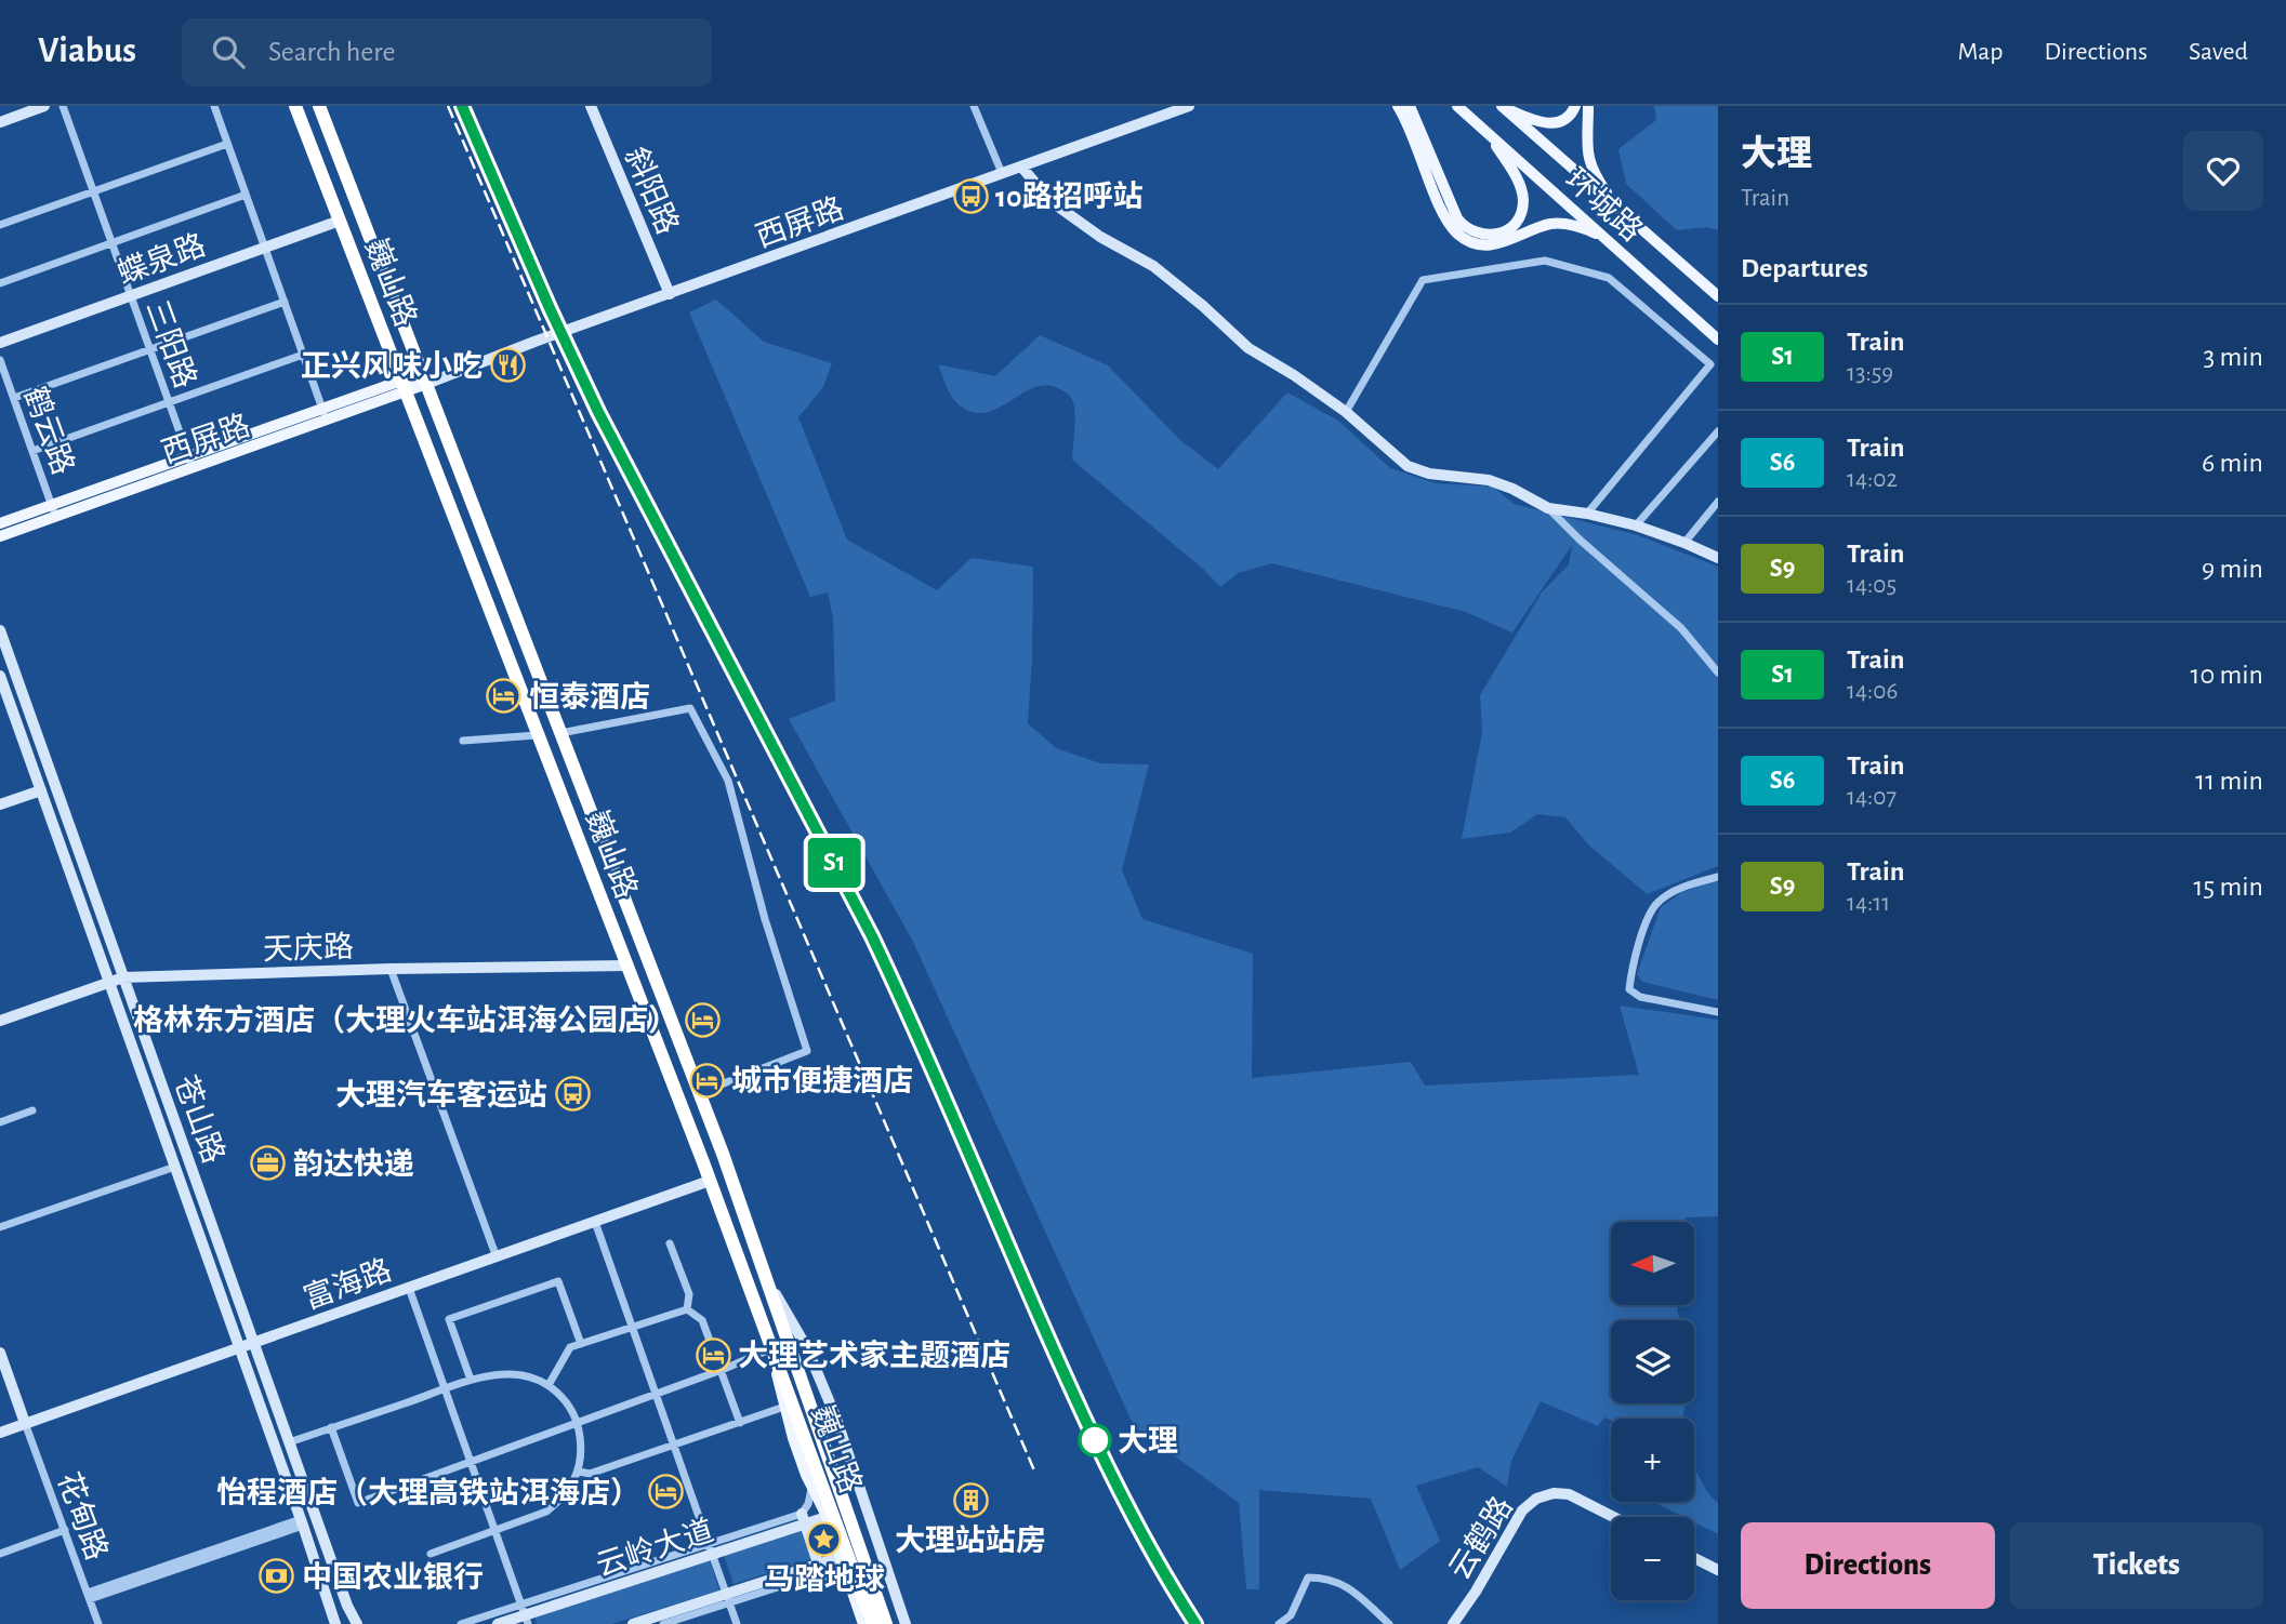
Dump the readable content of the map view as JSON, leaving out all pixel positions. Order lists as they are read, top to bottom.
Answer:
{
  "streets": {
    "highway": ["巍山路"],
    "main road": ["环城路", "西屏路"],
    "street": [
      "斜阳路",
      "蝶泉路",
      "三阳路",
      "鹤云路",
      "天庆路",
      "苍山路",
      "富海路",
      "花甸路",
      "云鹤路",
      "云岭大道"
    ]
  },
  "crossings": [
    ["斜阳路", "西屏路"],
    ["西屏路", "巍山路"],
    ["西屏路", "三阳路"],
    ["西屏路", "鹤云路"],
    ["蝶泉路", "巍山路"],
    ["蝶泉路", "三阳路"],
    ["巍山路", "天庆路"],
    ["巍山路", "富海路"],
    ["天庆路", "苍山路"],
    ["苍山路", "富海路"],
    ["富海路", "花甸路"]
  ],
  "places": {
    "bus stop": ["10路招呼站", "大理汽车客运站"],
    "restaurant": ["正兴风味小吃"],
    "hotel": [
      "恒泰酒店",
      "格林东方酒店（大理火车站洱海公园店）",
      "城市便捷酒店",
      "大理艺术家主题酒店",
      "怡程酒店（大理高铁站洱海店）"
    ],
    "office": ["韵达快递"],
    "other": ["大理"],
    "building": ["大理站站房"],
    "place": ["马踏地球"],
    "bank": ["中国农业银行"]
  },
  "north": "left",
  "page": {
    "header": "Viabus",
    "search": "Search here",
    "nav": ["Map", "Directions", "Saved"],
    "on_map": "S1",
    "heading": [
      ["大理", "Train"],
      "Departures"
    ],
    "list": [
      {
        "mark": "S1",
        "name": "Train",
        "note": "13:59",
        "value": "3 min"
      },
      {
        "mark": "S6",
        "name": "Train",
        "note": "14:02",
        "value": "6 min"
      },
      {
        "mark": "S9",
        "name": "Train",
        "note": "14:05",
        "value": "9 min"
      },
      {
        "mark": "S1",
        "name": "Train",
        "note": "14:06",
        "value": "10 min"
      },
      {
        "mark": "S6",
        "name": "Train",
        "note": "14:07",
        "value": "11 min"
      },
      {
        "mark": "S9",
        "name": "Train",
        "note": "14:11",
        "value": "15 min"
      }
    ],
    "map_buttons": ["+", "−"],
    "buttons": ["Directions", "Tickets"]
  }
}
